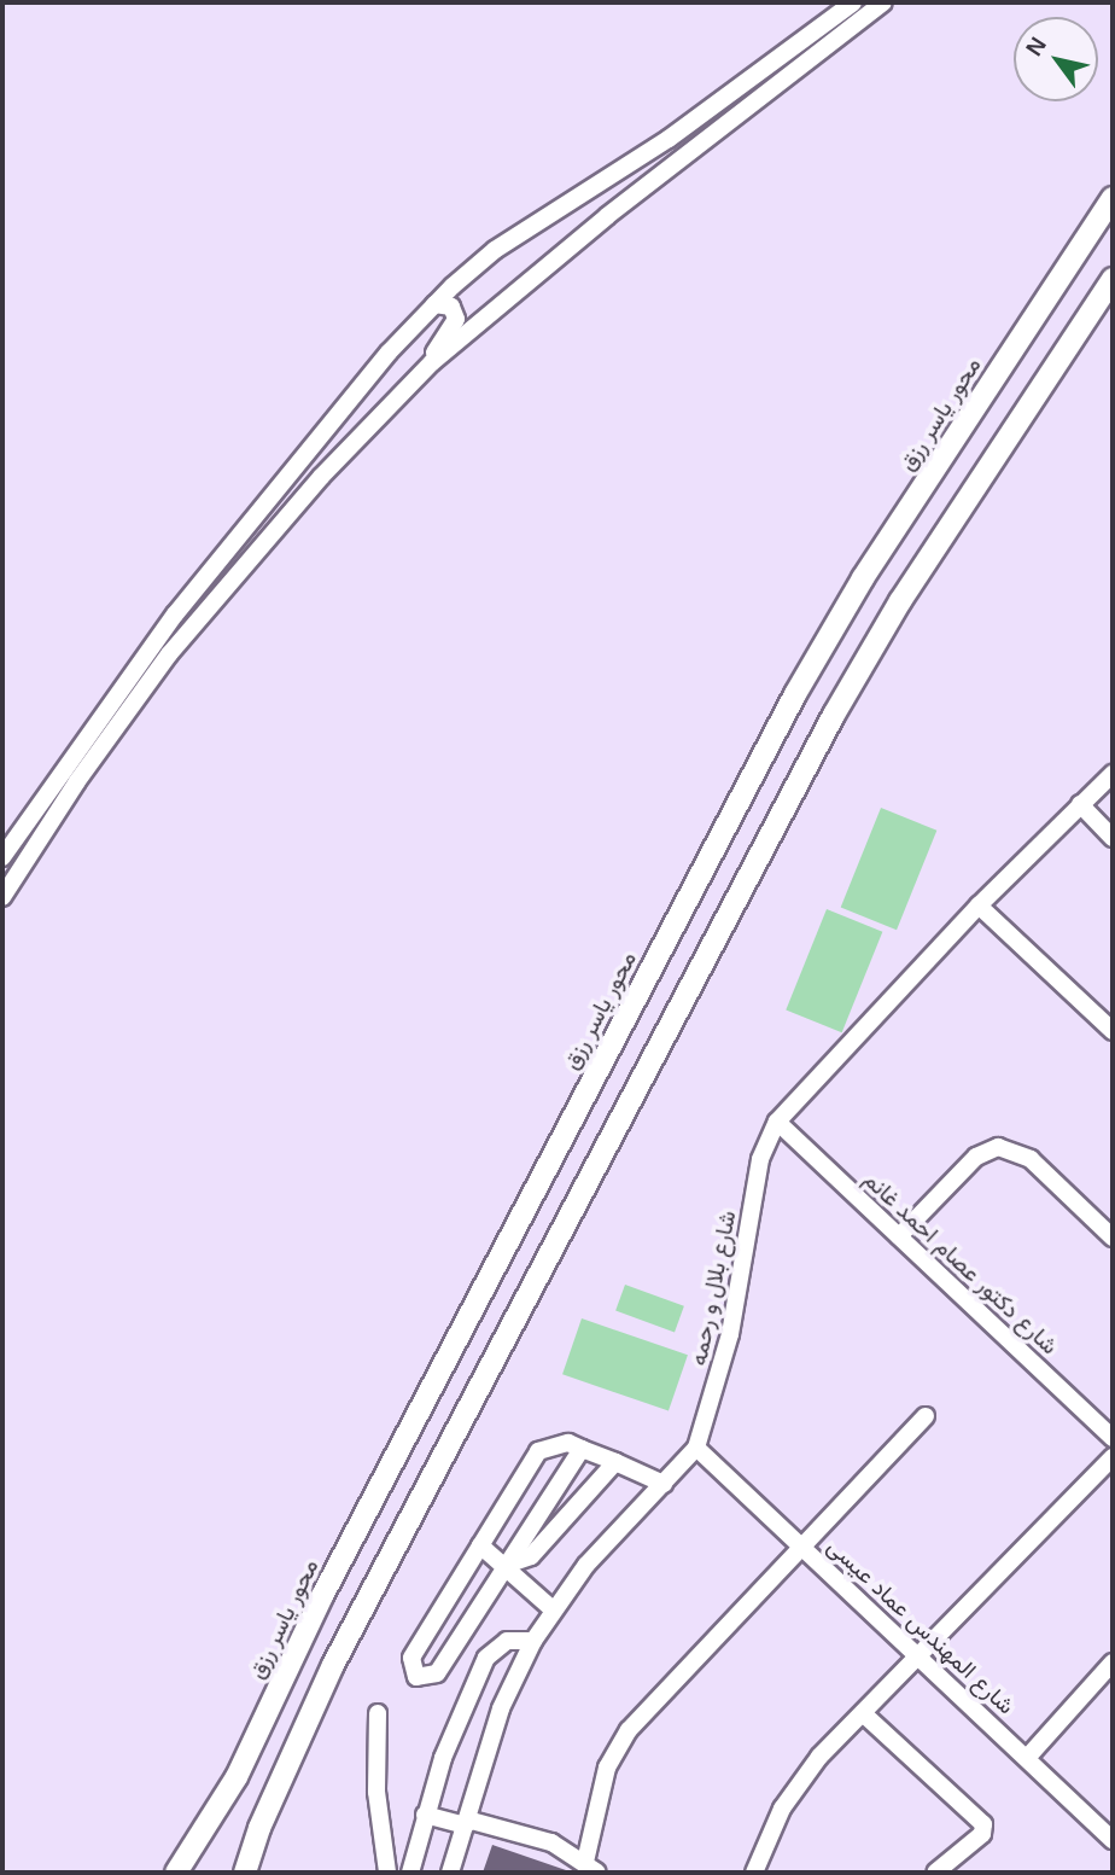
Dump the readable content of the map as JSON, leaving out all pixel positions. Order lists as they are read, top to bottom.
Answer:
{
  "streets": {
    "main road": ["محور ياسر رزق"],
    "street": ["شارع دكتور عصام احمد غانم", "شارع بلال و رحمه", "شارع المهندس عماد عيسى"]
  },
  "crossings": [
    ["شارع دكتور عصام احمد غانم", "شارع بلال و رحمه"],
    ["شارع بلال و رحمه", "شارع المهندس عماد عيسى"]
  ],
  "north": "top left"
}
